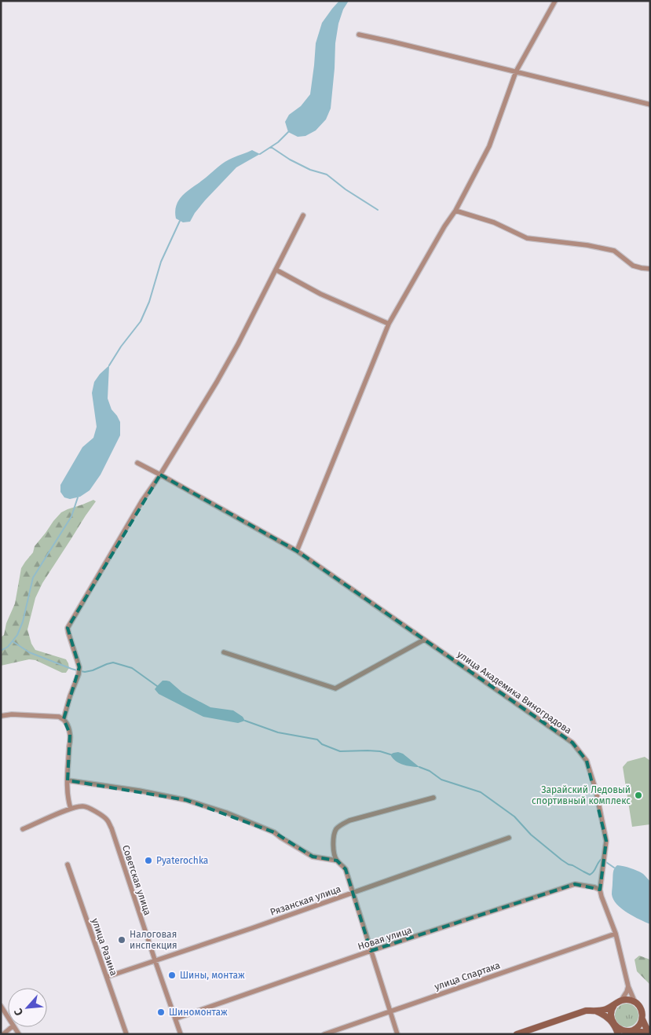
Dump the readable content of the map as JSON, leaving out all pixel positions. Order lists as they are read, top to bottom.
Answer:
{
  "streets": {
    "street": [
      "улица Академика Виноградова",
      "Советская улица",
      "Рязанская улица",
      "Новая улица",
      "улица Разина",
      "улица Спартака"
    ]
  },
  "crossings": [
    ["улица Академика Виноградова", "Новая улица"],
    ["Советская улица", "Рязанская улица"],
    ["Советская улица", "Новая улица"],
    ["Рязанская улица", "улица Разина"]
  ],
  "places": [
    "Зарайский Ледовый спортивный комплекс",
    "Pyaterochka",
    "Налоговая инспекция",
    "Шины, монтаж",
    "Шиномонтаж"
  ],
  "north": "bottom left"
}
